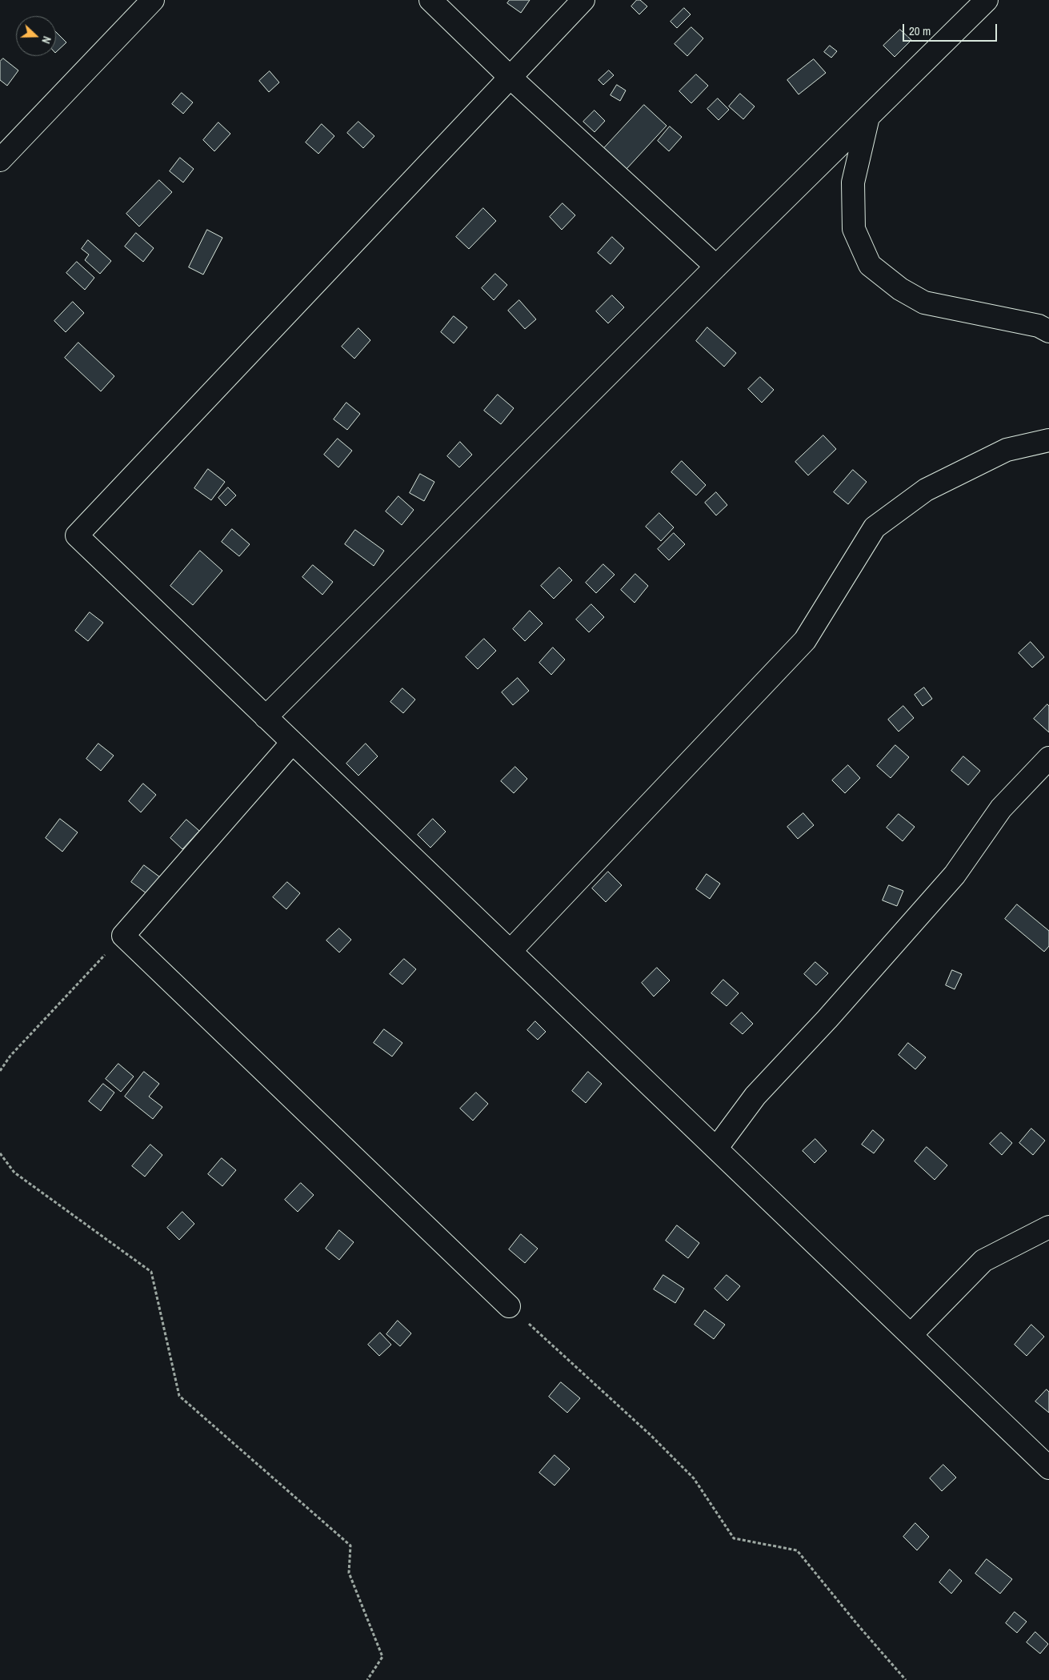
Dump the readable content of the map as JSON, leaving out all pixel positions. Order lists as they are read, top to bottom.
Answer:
{
  "scale_bar": "20 m",
  "north": "right"
}
